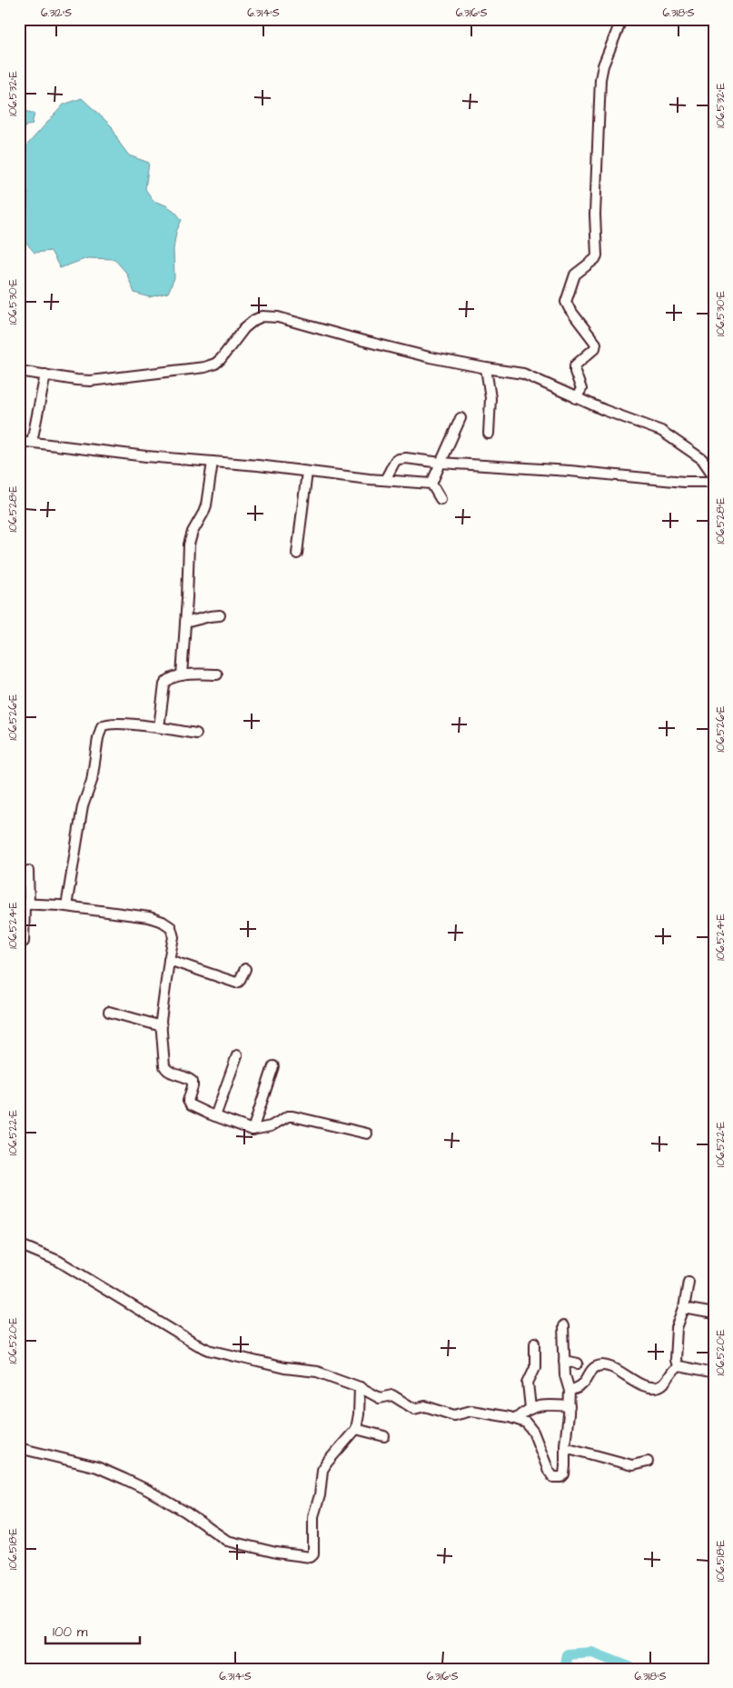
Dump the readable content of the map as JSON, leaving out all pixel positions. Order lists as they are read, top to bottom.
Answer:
{
  "scale_bar": "100 m",
  "coordinates": [
    "6.312°S",
    "6.314°S",
    "6.316°S",
    "6.318°S",
    "106.532°E",
    "106.530°E",
    "106.528°E",
    "106.526°E",
    "106.524°E",
    "106.522°E",
    "106.520°E",
    "106.518°E"
  ]
}
